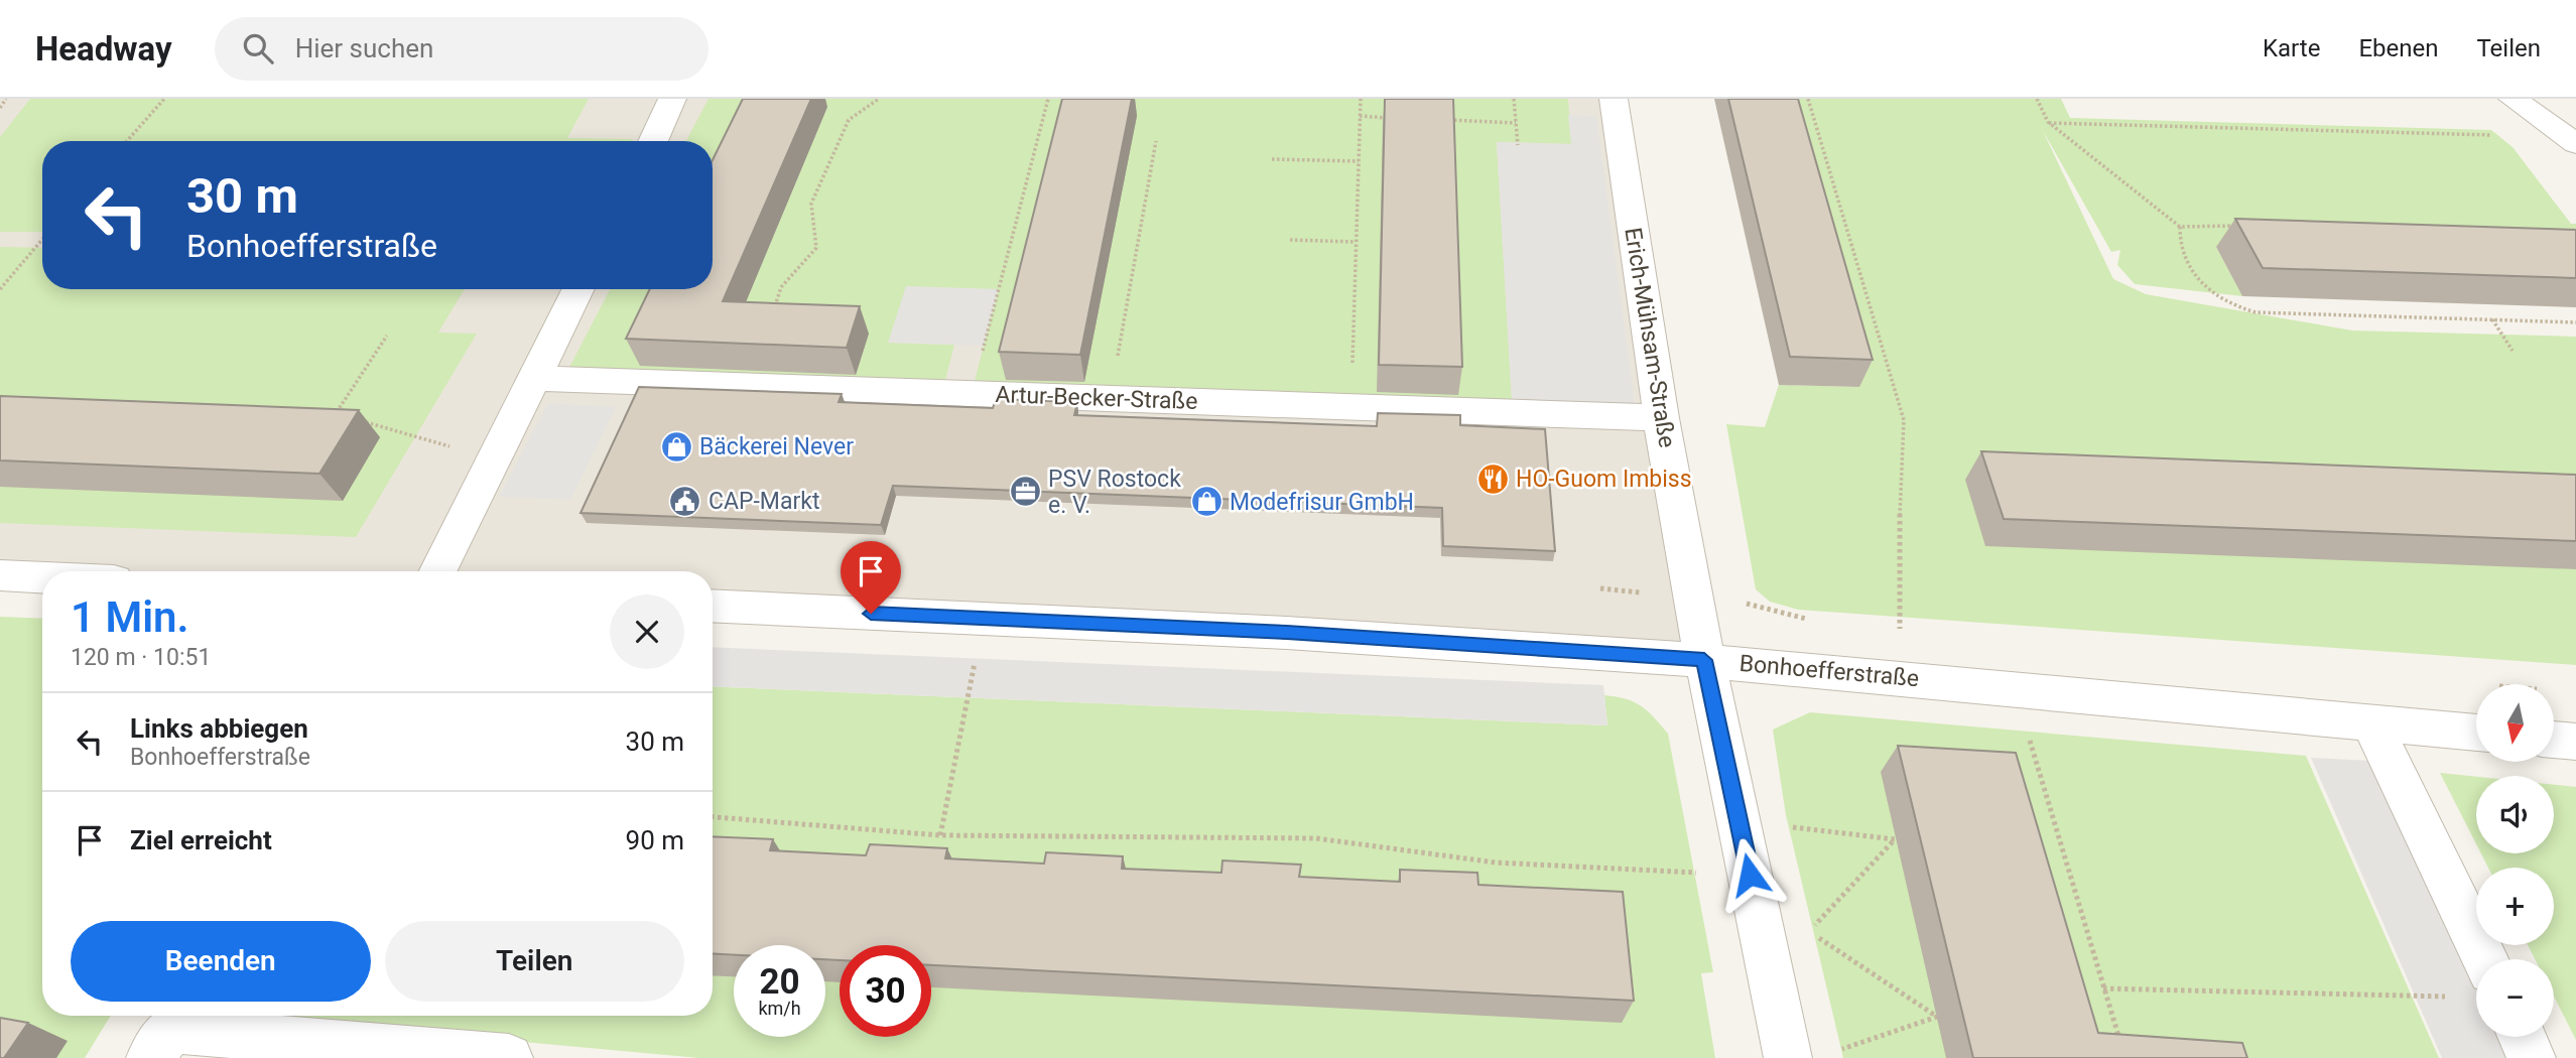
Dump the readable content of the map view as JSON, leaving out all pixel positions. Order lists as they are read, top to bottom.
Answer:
{
  "streets": {
    "street": ["Erich-Mühsam-Straße", "Artur-Becker-Straße", "Bonhoefferstraße"]
  },
  "crossings": [
    ["Erich-Mühsam-Straße", "Artur-Becker-Straße"],
    ["Erich-Mühsam-Straße", "Bonhoefferstraße"]
  ],
  "places": {
    "shop": ["Bäckerei Never", "Modefrisur GmbH"],
    "restaurant": ["HO-Guom Imbiss"],
    "office": ["PSV Rostock e. V."],
    "public building": ["CAP-Markt"]
  },
  "north": "bottom",
  "page": {
    "header": "Headway",
    "search": "Hier suchen",
    "nav": ["Karte", "Ebenen", "Teilen"],
    "turn": ["30 m", "Bonhoefferstraße"],
    "heading": ["1 Min.", "120 m · 10:51"],
    "map_buttons": ["+", "−"],
    "list": [
      {
        "name": "Links abbiegen",
        "note": "Bonhoefferstraße",
        "value": "30 m"
      },
      {
        "name": "Ziel erreicht",
        "value": "90 m"
      }
    ],
    "buttons": ["Beenden", "Teilen"],
    "speed": "20 km/h",
    "limit": "30"
  }
}
